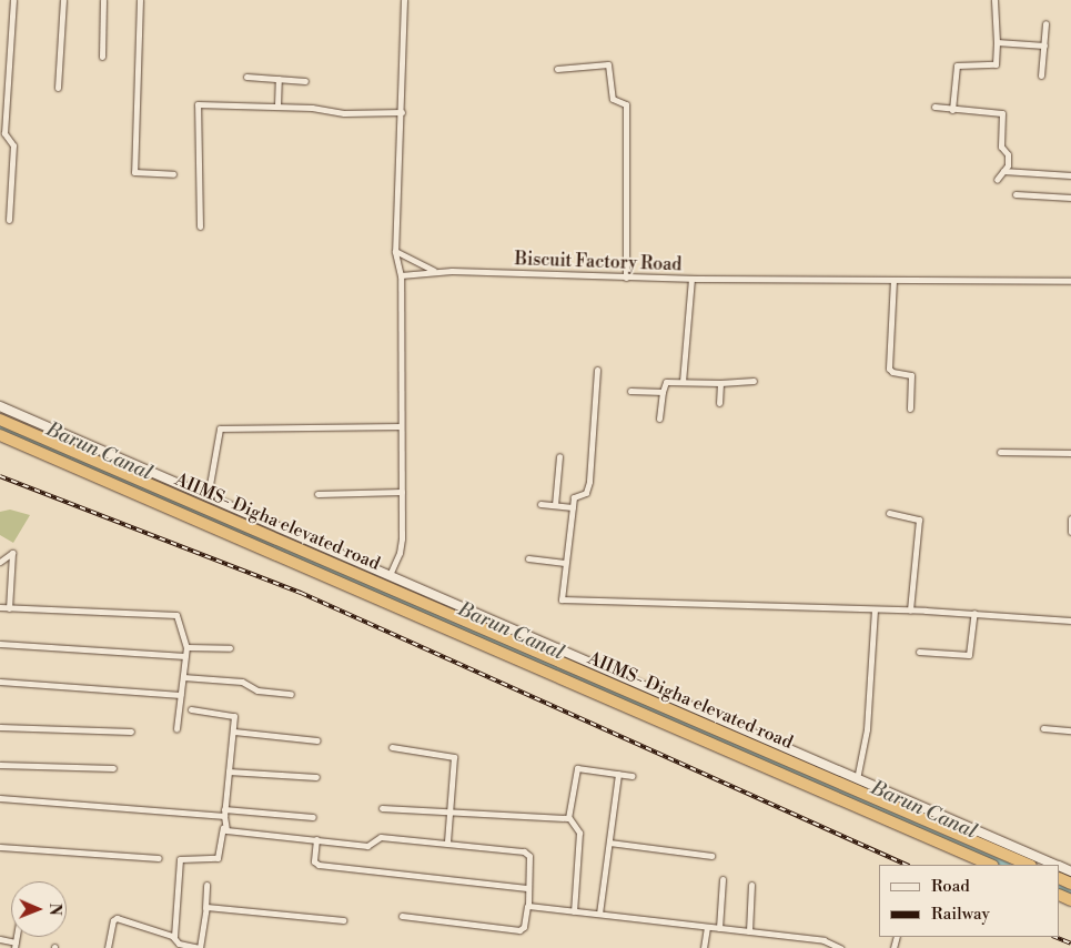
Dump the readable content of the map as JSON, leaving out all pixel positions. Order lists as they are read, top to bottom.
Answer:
{
  "streets": {
    "highway": ["AIIMS- Digha elevated road"],
    "street": ["Biscuit Factory Road"]
  },
  "water": ["Barun Canal"],
  "legend": ["Road", "Railway"],
  "north": "right"
}
